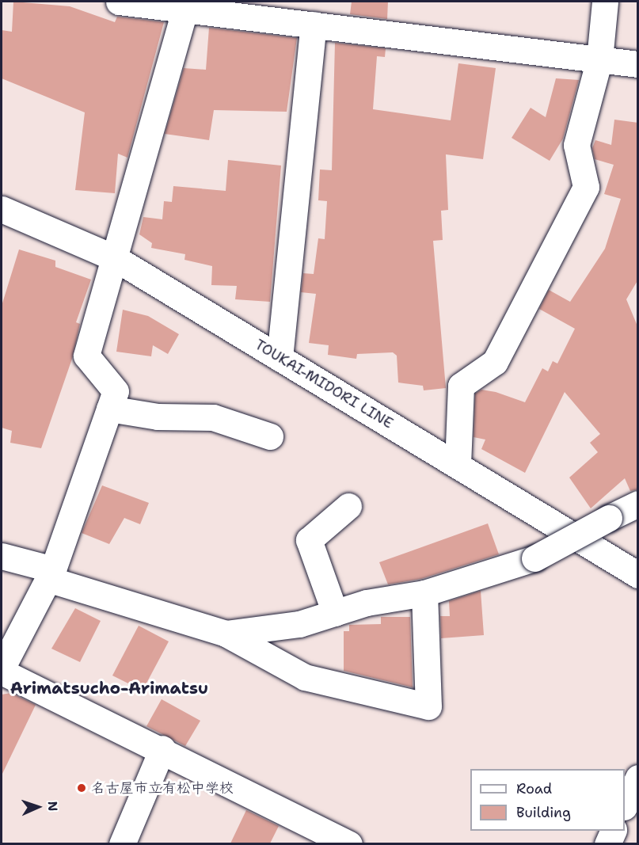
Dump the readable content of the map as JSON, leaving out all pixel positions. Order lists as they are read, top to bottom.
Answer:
{
  "streets": {
    "main road": ["TOUKAI-MIDORI LINE"]
  },
  "districts": ["Arimatsucho-Arimatsu"],
  "places": ["名古屋市立有松中学校"],
  "legend": ["Road", "Building"],
  "north": "right"
}
